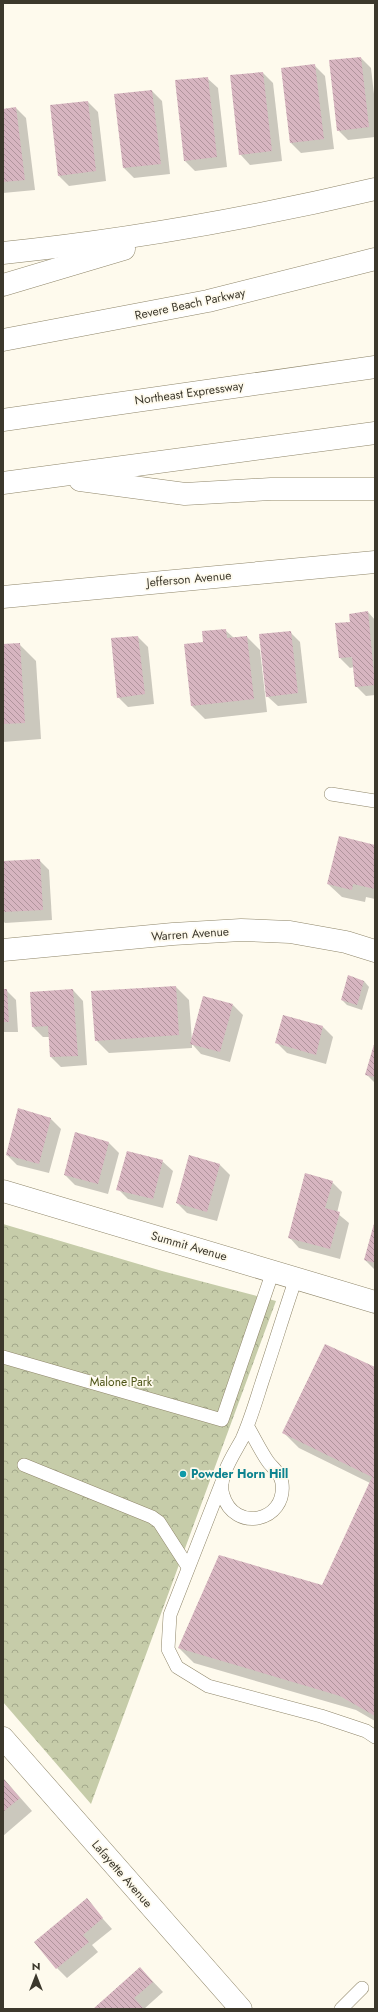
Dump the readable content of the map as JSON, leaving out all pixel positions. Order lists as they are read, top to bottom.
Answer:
{
  "streets": {
    "main road": [
      "Revere Beach Parkway",
      "Northeast Expressway",
      "Jefferson Avenue",
      "Warren Avenue",
      "Summit Avenue",
      "Lafayette Avenue"
    ]
  },
  "parks": ["Malone Park"],
  "places": ["Powder Horn Hill"],
  "north": "top"
}
